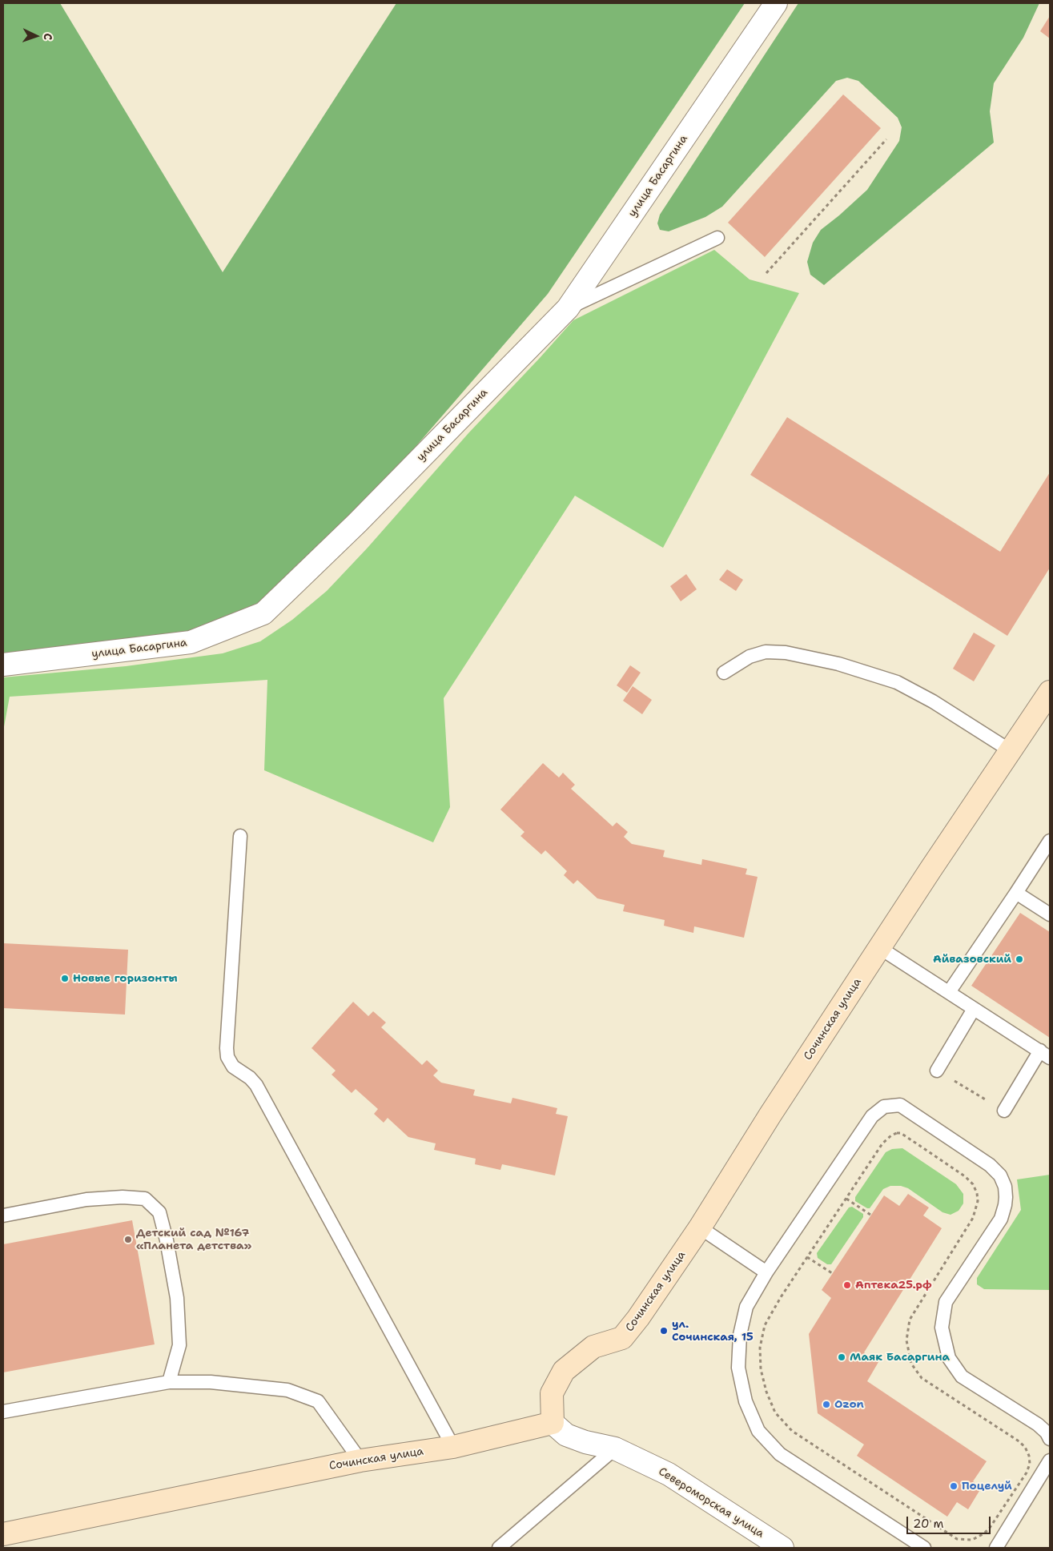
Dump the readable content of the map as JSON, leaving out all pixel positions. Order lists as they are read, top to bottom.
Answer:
{
  "streets": {
    "street": ["улица Басаргина", "Сочинская улица", "Североморская улица"]
  },
  "crossings": [
    ["Сочинская улица", "Североморская улица"]
  ],
  "places": [
    "Айвазовский",
    "Новые горизонты",
    "Детский сад №167 «Планета детства»",
    "Аптека25.рф",
    "ул. Сочинская, 15",
    "Маяк Басаргина",
    "Ozon",
    "Поцелуй"
  ],
  "scale_bar": "20 m",
  "north": "right"
}
